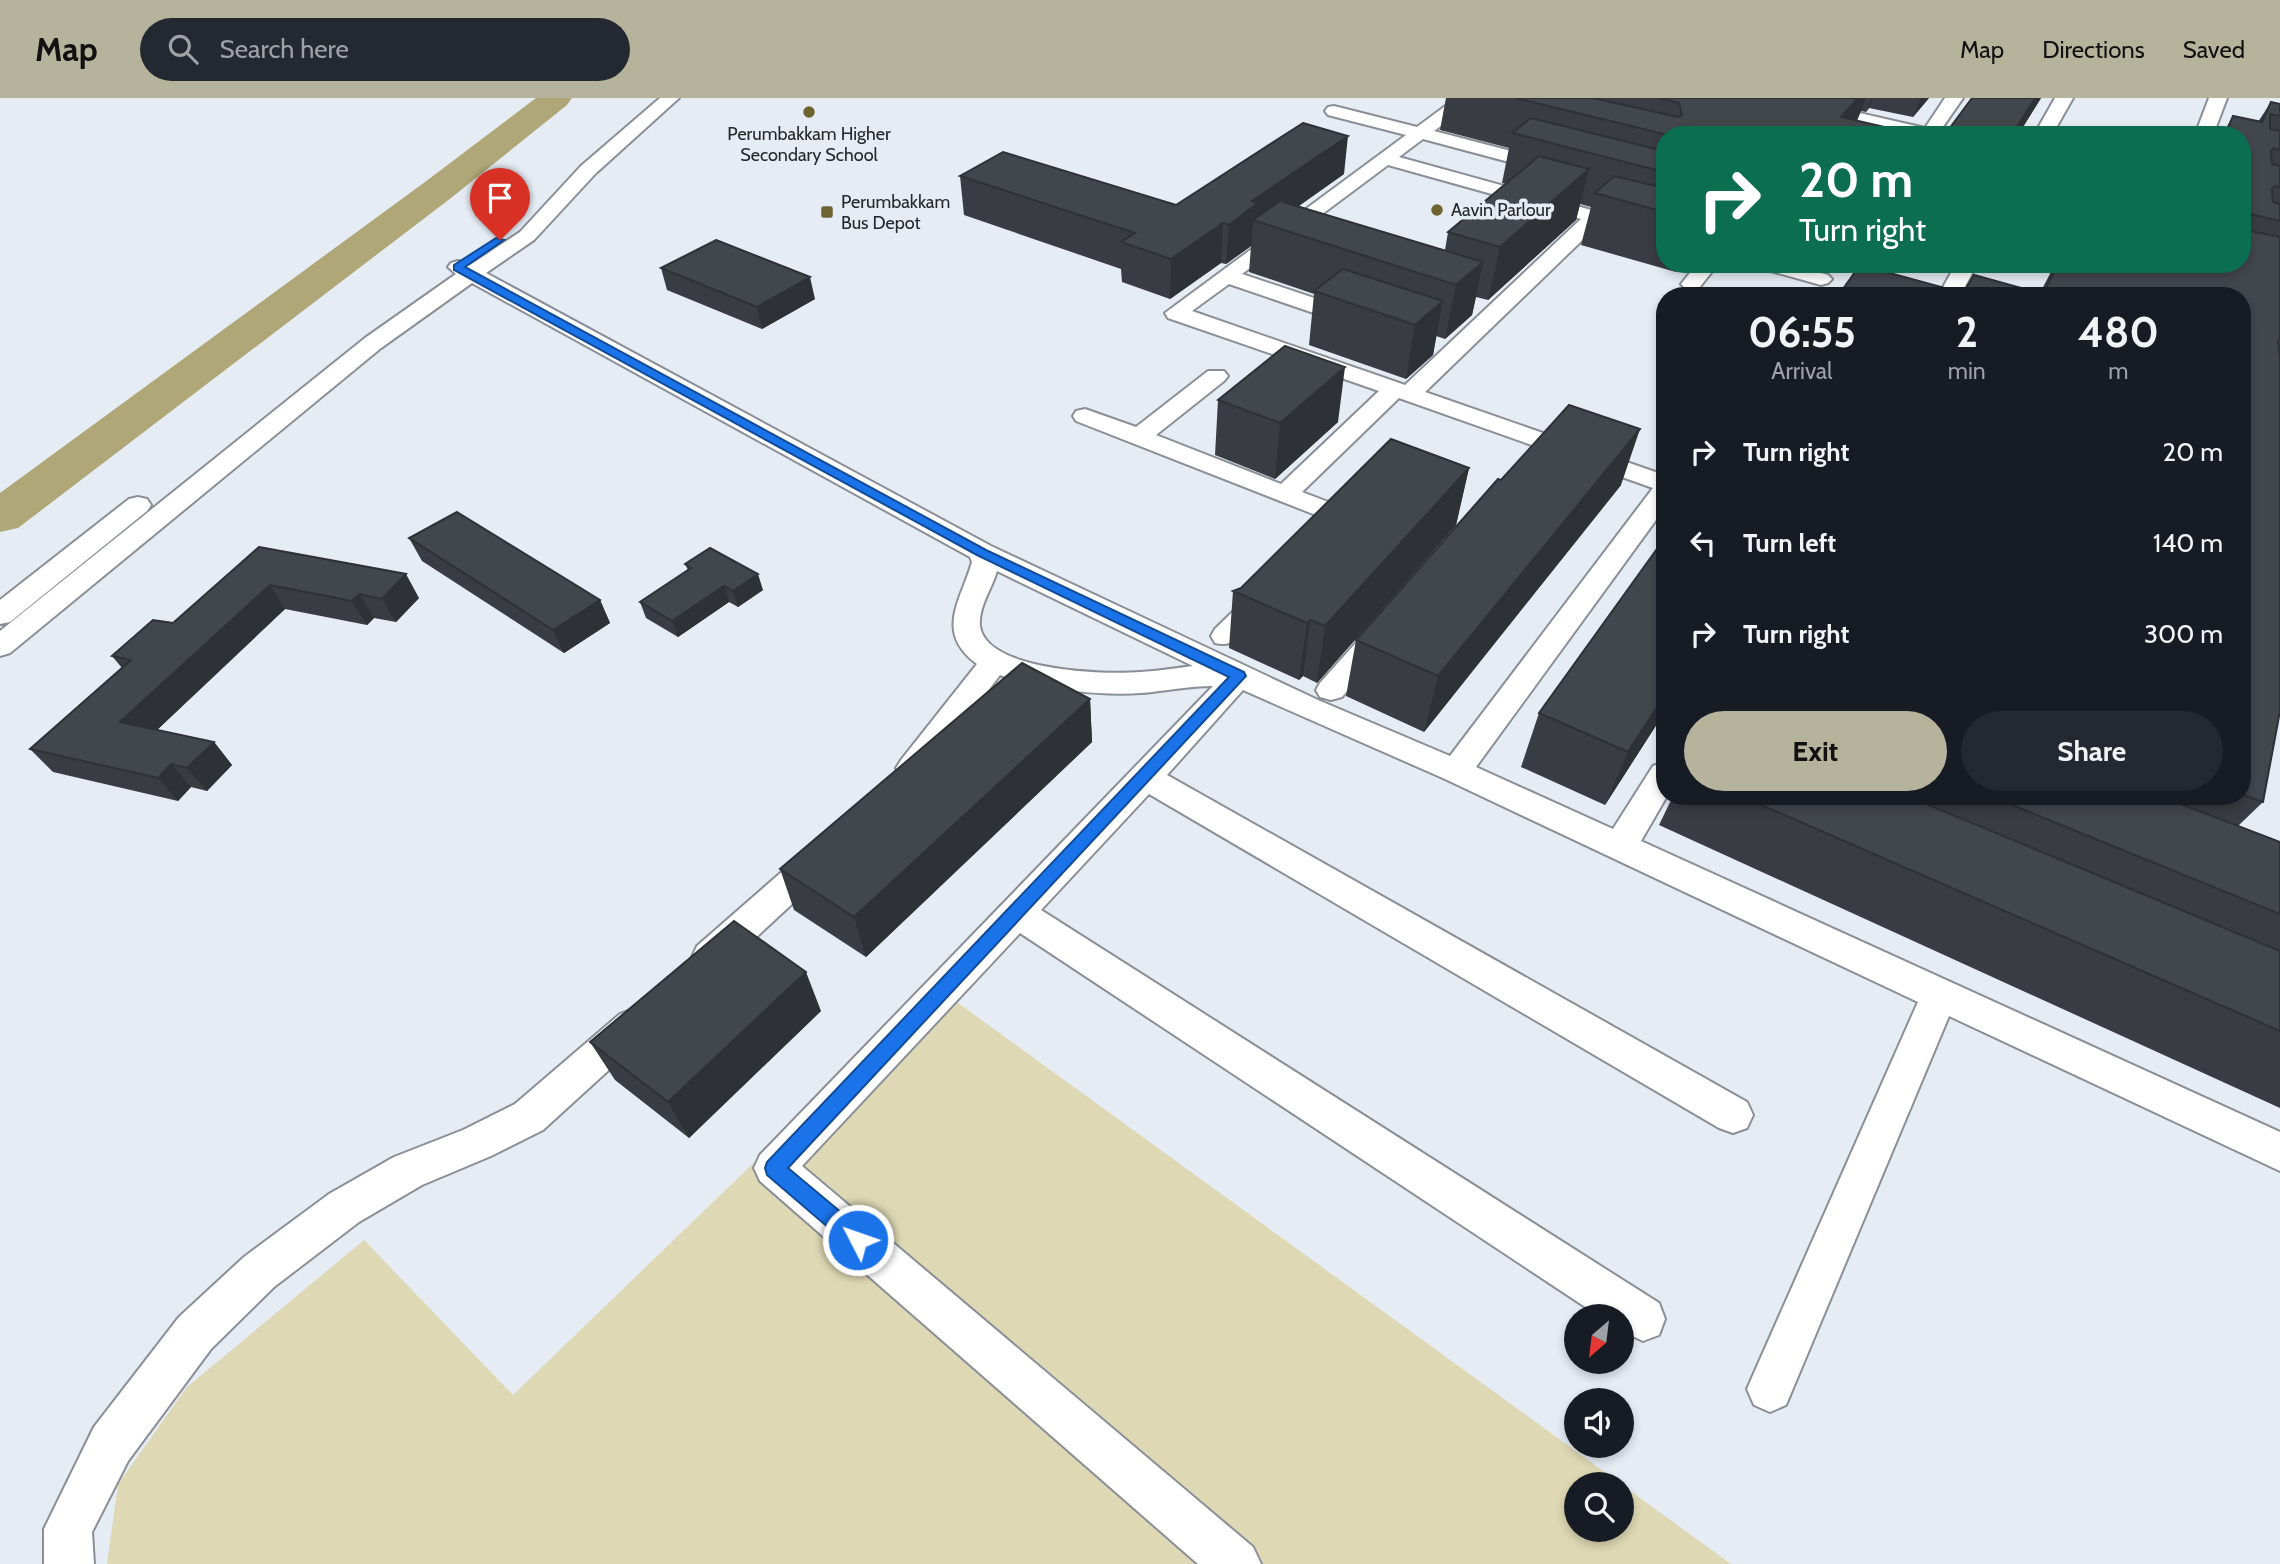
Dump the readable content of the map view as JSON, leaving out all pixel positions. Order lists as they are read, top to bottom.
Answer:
{
  "places": {
    "other": ["Perumbakkam Higher Secondary School", "Aavin Parlour"],
    "transit": ["Perumbakkam Bus Depot"]
  },
  "north": "bottom left",
  "page": {
    "header": "Map",
    "search": "Search here",
    "nav": ["Map", "Directions", "Saved"],
    "turn": ["20 m", "Turn right"],
    "eta": [
      "06:55",
      "Arrival",
      "2",
      "min",
      "480",
      "m"
    ],
    "list": [
      {
        "name": "Turn right",
        "value": "20 m"
      },
      {
        "name": "Turn left",
        "value": "140 m"
      },
      {
        "name": "Turn right",
        "value": "300 m"
      }
    ],
    "buttons": ["Exit", "Share"]
  }
}
